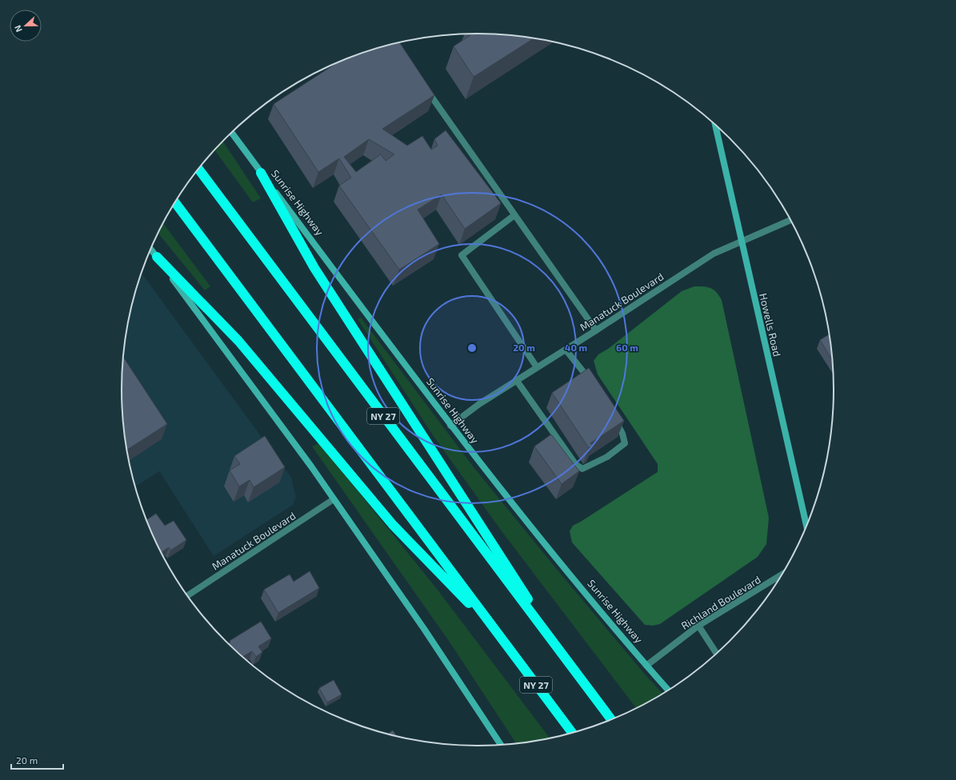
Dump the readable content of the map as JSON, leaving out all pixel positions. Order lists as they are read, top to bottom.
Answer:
{
  "streets": {
    "highway": ["NY 27"],
    "main road": ["Sunrise Highway", "Howells Road"],
    "street": ["Manatuck Boulevard", "Richland Boulevard"]
  },
  "crossings": [
    ["Sunrise Highway", "Manatuck Boulevard"],
    ["Sunrise Highway", "Richland Boulevard"],
    ["Manatuck Boulevard", "Howells Road"]
  ],
  "scale_bar": "20 m",
  "north": "left",
  "rings": ["20 m", "40 m", "60 m"]
}
